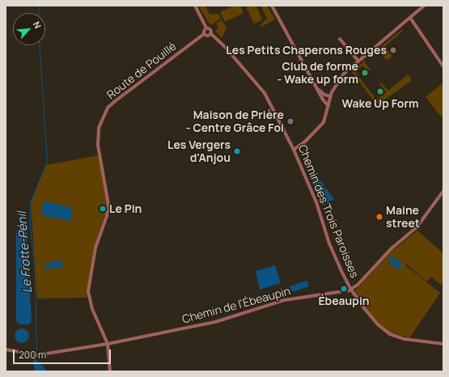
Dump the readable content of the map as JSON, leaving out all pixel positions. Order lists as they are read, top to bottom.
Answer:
{
  "streets": {
    "street": ["Route de Pouillé", "Chemin des Trois Paroisses", "Chemin de l'Ébeaupin"]
  },
  "crossings": [
    ["Route de Pouillé", "Chemin des Trois Paroisses"],
    ["Route de Pouillé", "Chemin de l'Ébeaupin"],
    ["Chemin des Trois Paroisses", "Chemin de l'Ébeaupin"]
  ],
  "water": ["Le Frotte-Pénil"],
  "places": [
    "Les Petits Chaperons Rouges",
    "Club de forme - Wake up form",
    "Wake Up Form",
    "Maison de Prière - Centre Grâce Foi",
    "Les Vergers d'Anjou",
    "Le Pin",
    "Maine street",
    "Ébeaupin"
  ],
  "scale_bar": "200 m",
  "north": "top right"
}
